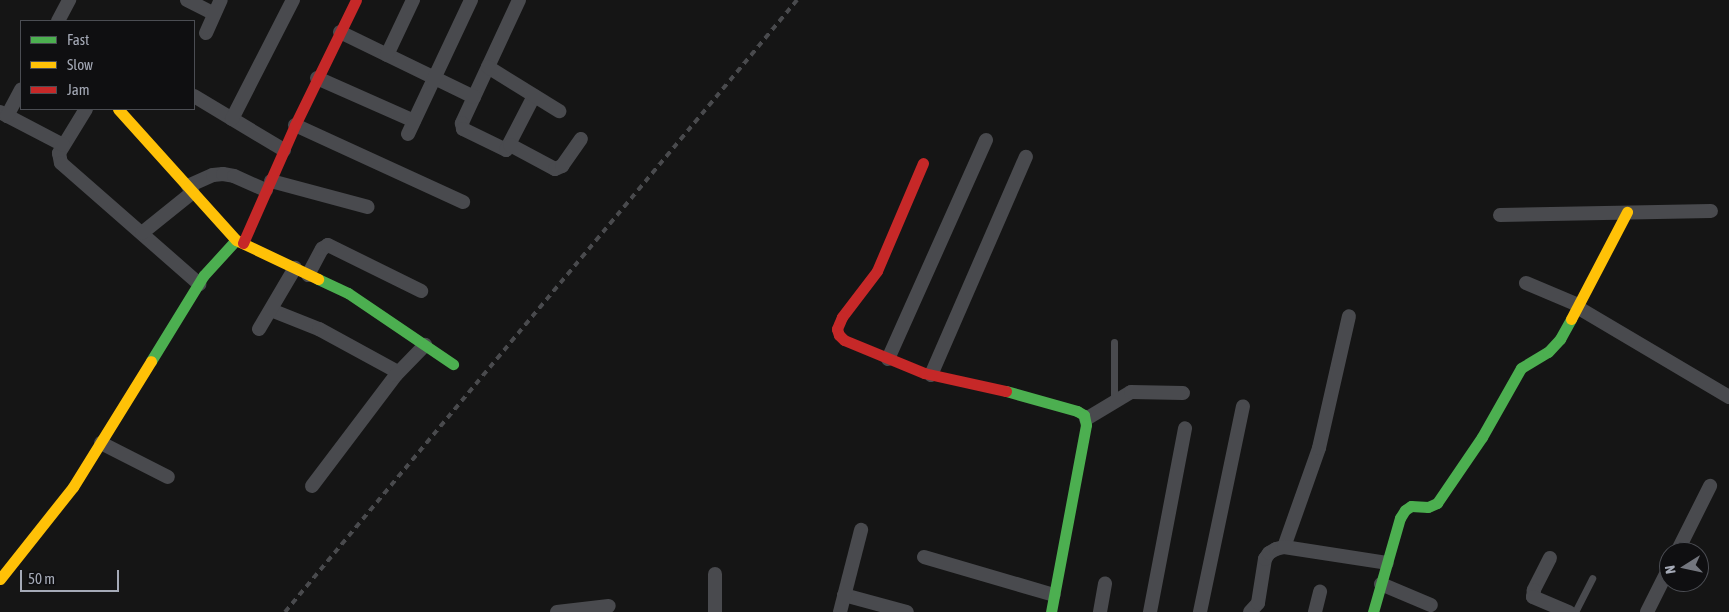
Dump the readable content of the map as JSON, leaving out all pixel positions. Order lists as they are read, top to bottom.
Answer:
{
  "legend": ["Fast", "Slow", "Jam"],
  "scale_bar": "50 m",
  "north": "left"
}
